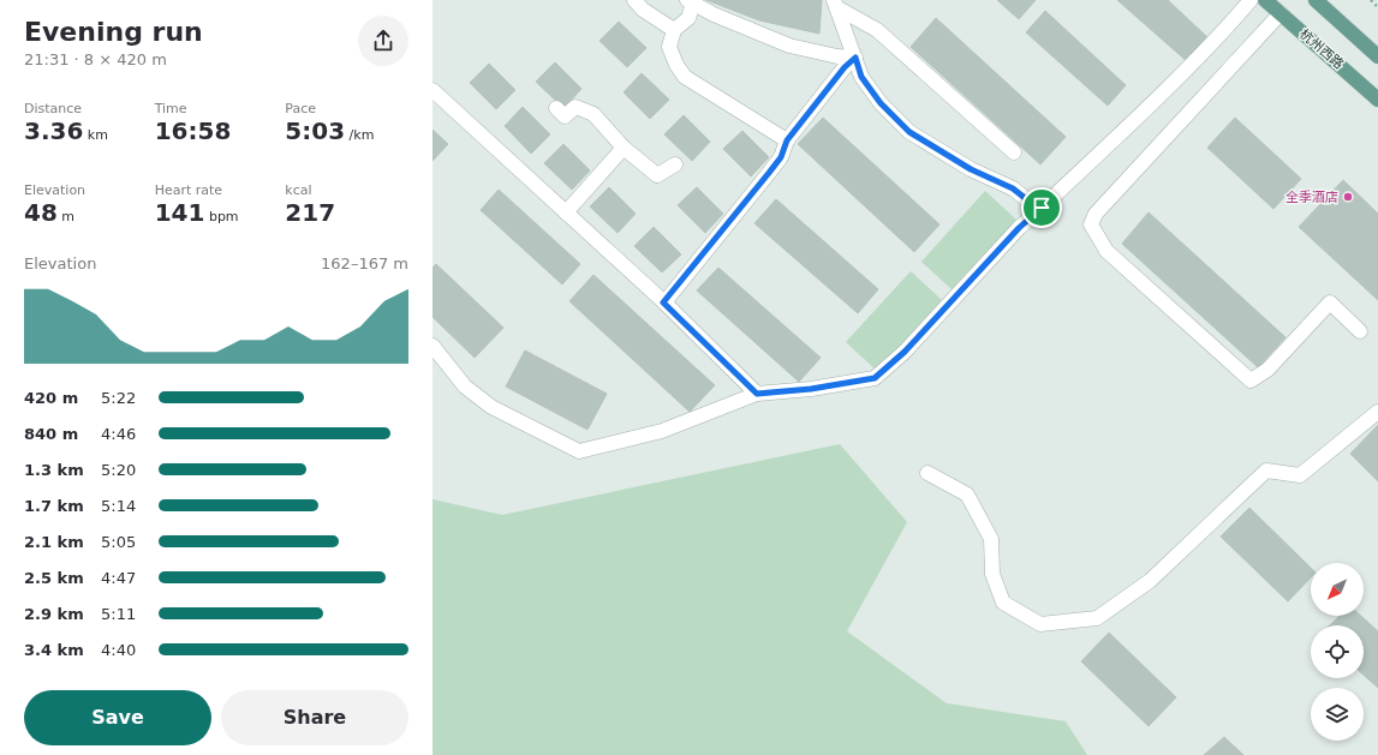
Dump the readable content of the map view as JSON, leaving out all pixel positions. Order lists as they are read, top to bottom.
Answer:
{
  "streets": {
    "main road": ["杭州西路"]
  },
  "places": ["全季酒店"],
  "north": "bottom left",
  "page": {
    "heading": ["Evening run", "21:31 · 8 × 420 m"],
    "stats": [
      ["Distance", "3.36 km"],
      ["Time", "16:58"],
      ["Pace", "5:03 /km"],
      ["Elevation", "48 m"],
      ["Heart rate", "141 bpm"],
      ["kcal", "217"]
    ],
    "chart": ["Elevation", "162–167 m"],
    "list": [
      {
        "name": "420 m",
        "note": "5:22"
      },
      {
        "name": "840 m",
        "note": "4:46"
      },
      {
        "name": "1.3 km",
        "note": "5:20"
      },
      {
        "name": "1.7 km",
        "note": "5:14"
      },
      {
        "name": "2.1 km",
        "note": "5:05"
      },
      {
        "name": "2.5 km",
        "note": "4:47"
      },
      {
        "name": "2.9 km",
        "note": "5:11"
      },
      {
        "name": "3.4 km",
        "note": "4:40"
      }
    ],
    "buttons": ["Save", "Share"]
  }
}
